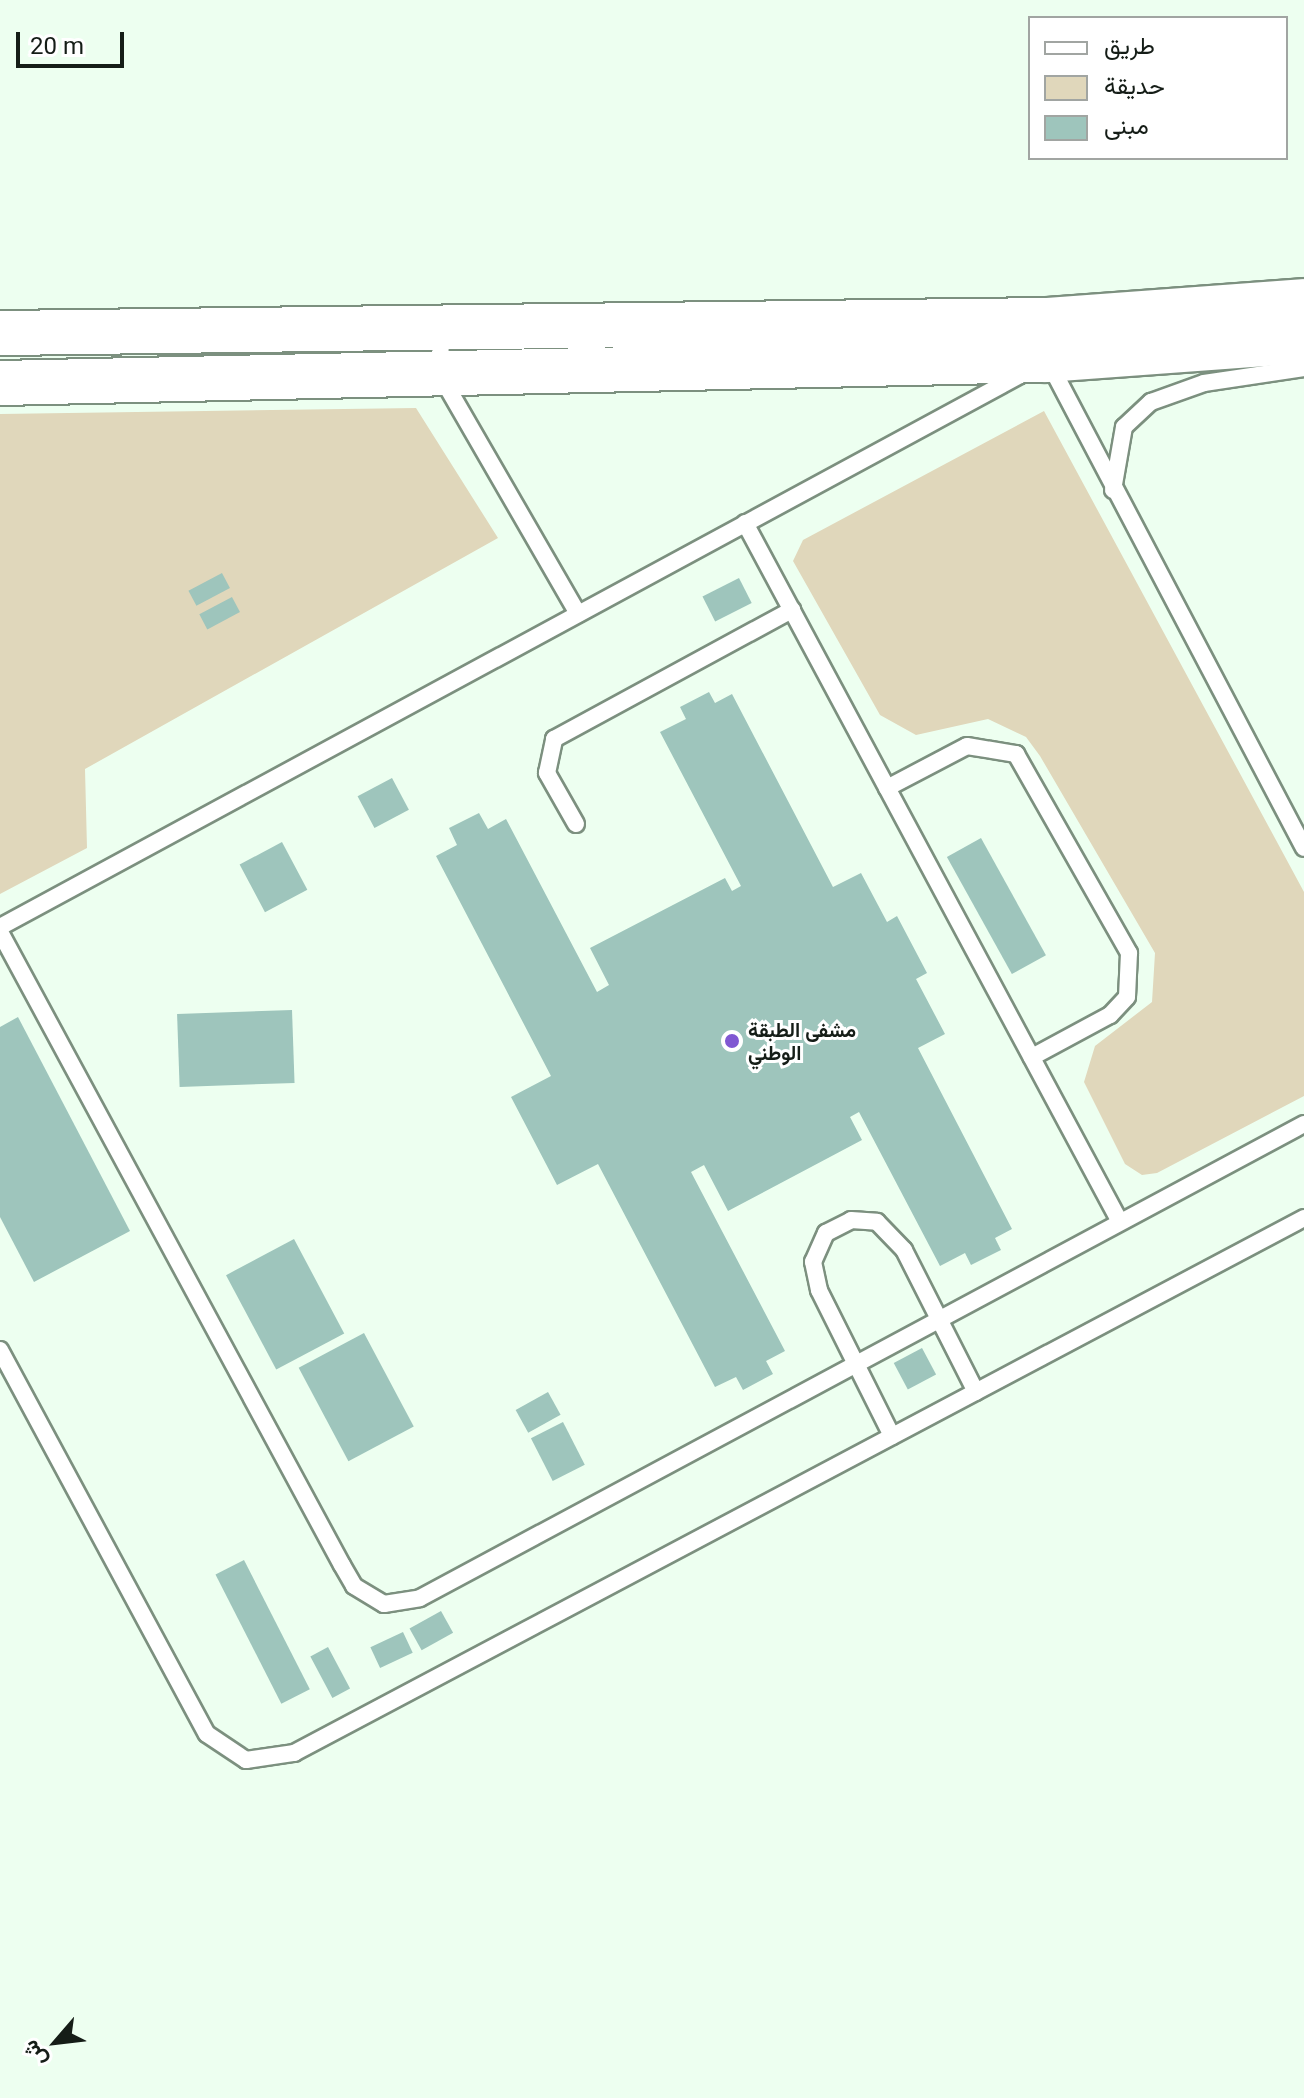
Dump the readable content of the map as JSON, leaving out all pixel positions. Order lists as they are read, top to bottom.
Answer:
{
  "places": ["مشفى الطبقة الوطني"],
  "legend": ["طريق", "حديقة", "مبنى"],
  "scale_bar": "20 m",
  "north": "bottom left"
}
